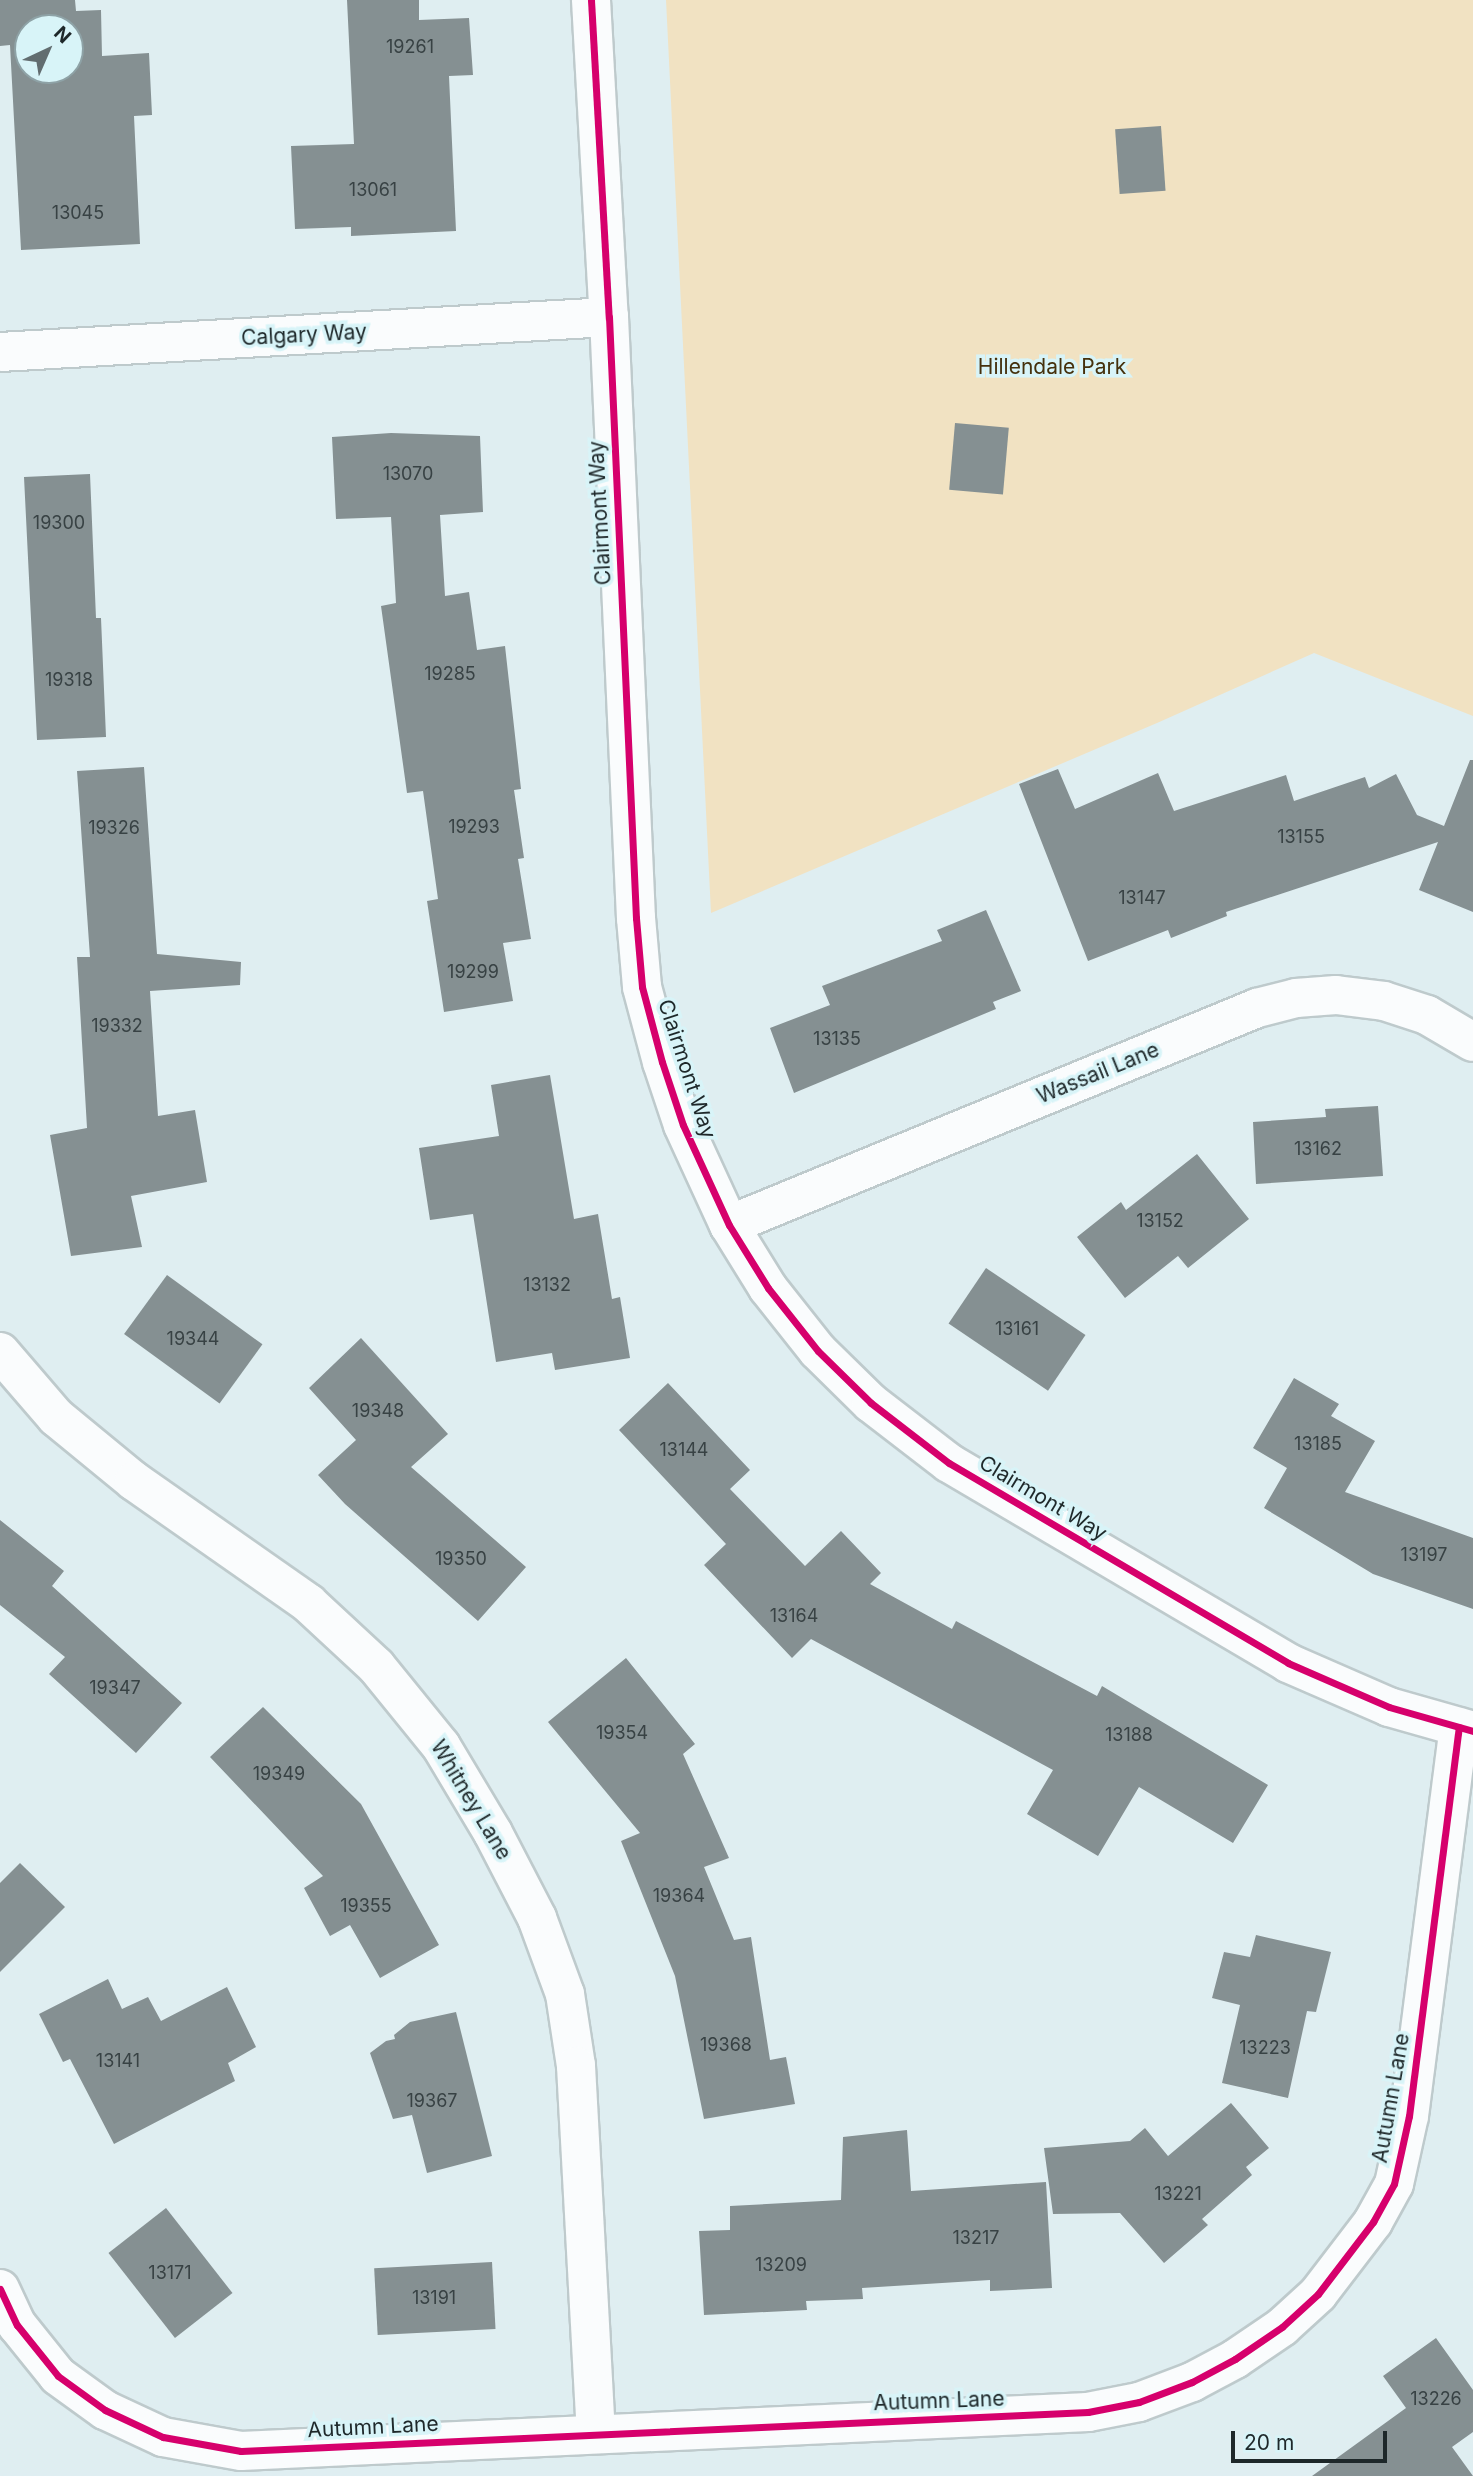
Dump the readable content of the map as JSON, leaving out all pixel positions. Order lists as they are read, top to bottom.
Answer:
{
  "streets": {
    "street": [
      "Calgary Way",
      "Clairmont Way",
      "Wassail Lane",
      "Whitney Lane",
      "Autumn Lane"
    ]
  },
  "crossings": [
    ["Calgary Way", "Clairmont Way"],
    ["Clairmont Way", "Wassail Lane"],
    ["Clairmont Way", "Autumn Lane"],
    ["Whitney Lane", "Autumn Lane"]
  ],
  "parks": ["Hillendale Park"],
  "house_numbers": [
    "19261",
    "13061",
    "13045",
    "13070",
    "19300",
    "19285",
    "19318",
    "19293",
    "19326",
    "13155",
    "13147",
    "19299",
    "19332",
    "13135",
    "13162",
    "13152",
    "13132",
    "13161",
    "19344",
    "19348",
    "13185",
    "13144",
    "13197",
    "19350",
    "13164",
    "19347",
    "19354",
    "13188",
    "19349",
    "19364",
    "19355",
    "19368",
    "13223",
    "13141",
    "19367",
    "13221",
    "13217",
    "13209",
    "13171",
    "13191",
    "13226"
  ],
  "scale_bar": "20 m",
  "north": "top right"
}
